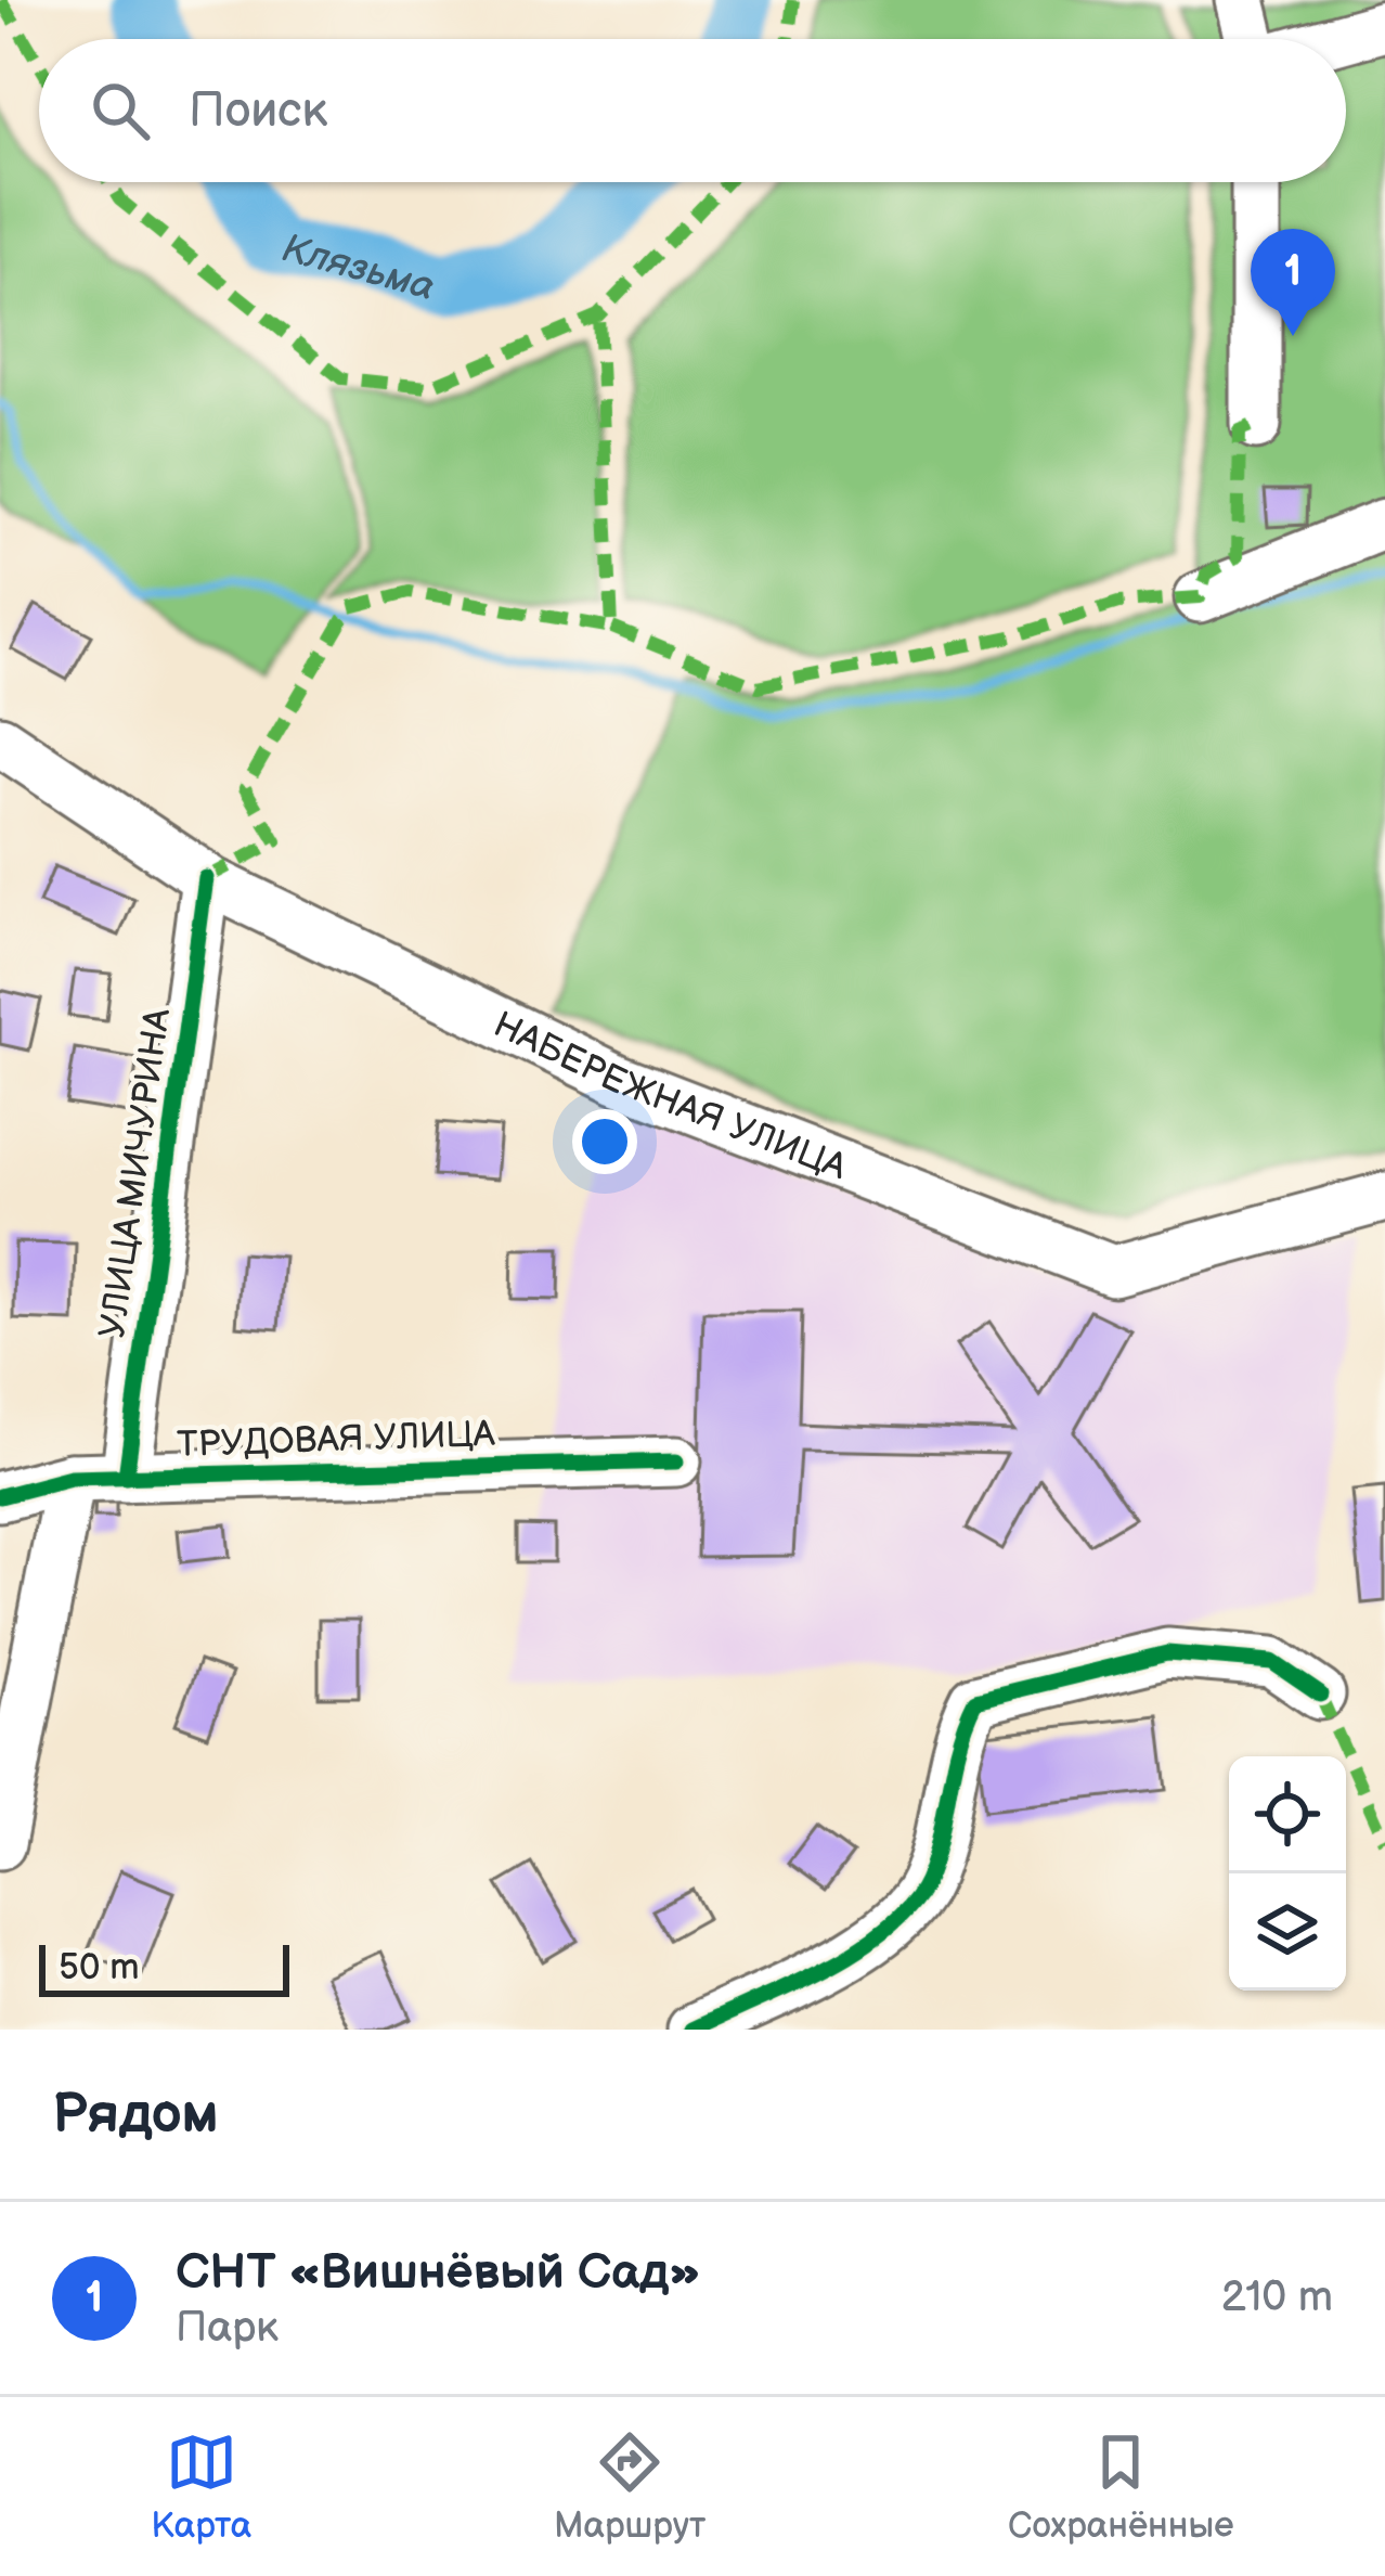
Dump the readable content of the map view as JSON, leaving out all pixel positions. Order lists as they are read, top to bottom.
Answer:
{
  "streets": {
    "street": ["НАБЕРЕЖНАЯ УЛИЦА", "УЛИЦА МИЧУРИНА", "ТРУДОВАЯ УЛИЦА"]
  },
  "crossings": [
    ["НАБЕРЕЖНАЯ УЛИЦА", "УЛИЦА МИЧУРИНА"],
    ["УЛИЦА МИЧУРИНА", "ТРУДОВАЯ УЛИЦА"]
  ],
  "water": ["Клязьма"],
  "scale_bar": "50 m",
  "page": {
    "search": "Поиск",
    "pins": "1",
    "scale": "50 m",
    "heading": "Рядом",
    "list": [
      {
        "mark": "1",
        "name": "СНТ «Вишнёвый Сад»",
        "note": "Парк",
        "value": "210 m"
      }
    ],
    "nav": ["Карта", "Маршрут", "Сохранённые"]
  }
}
